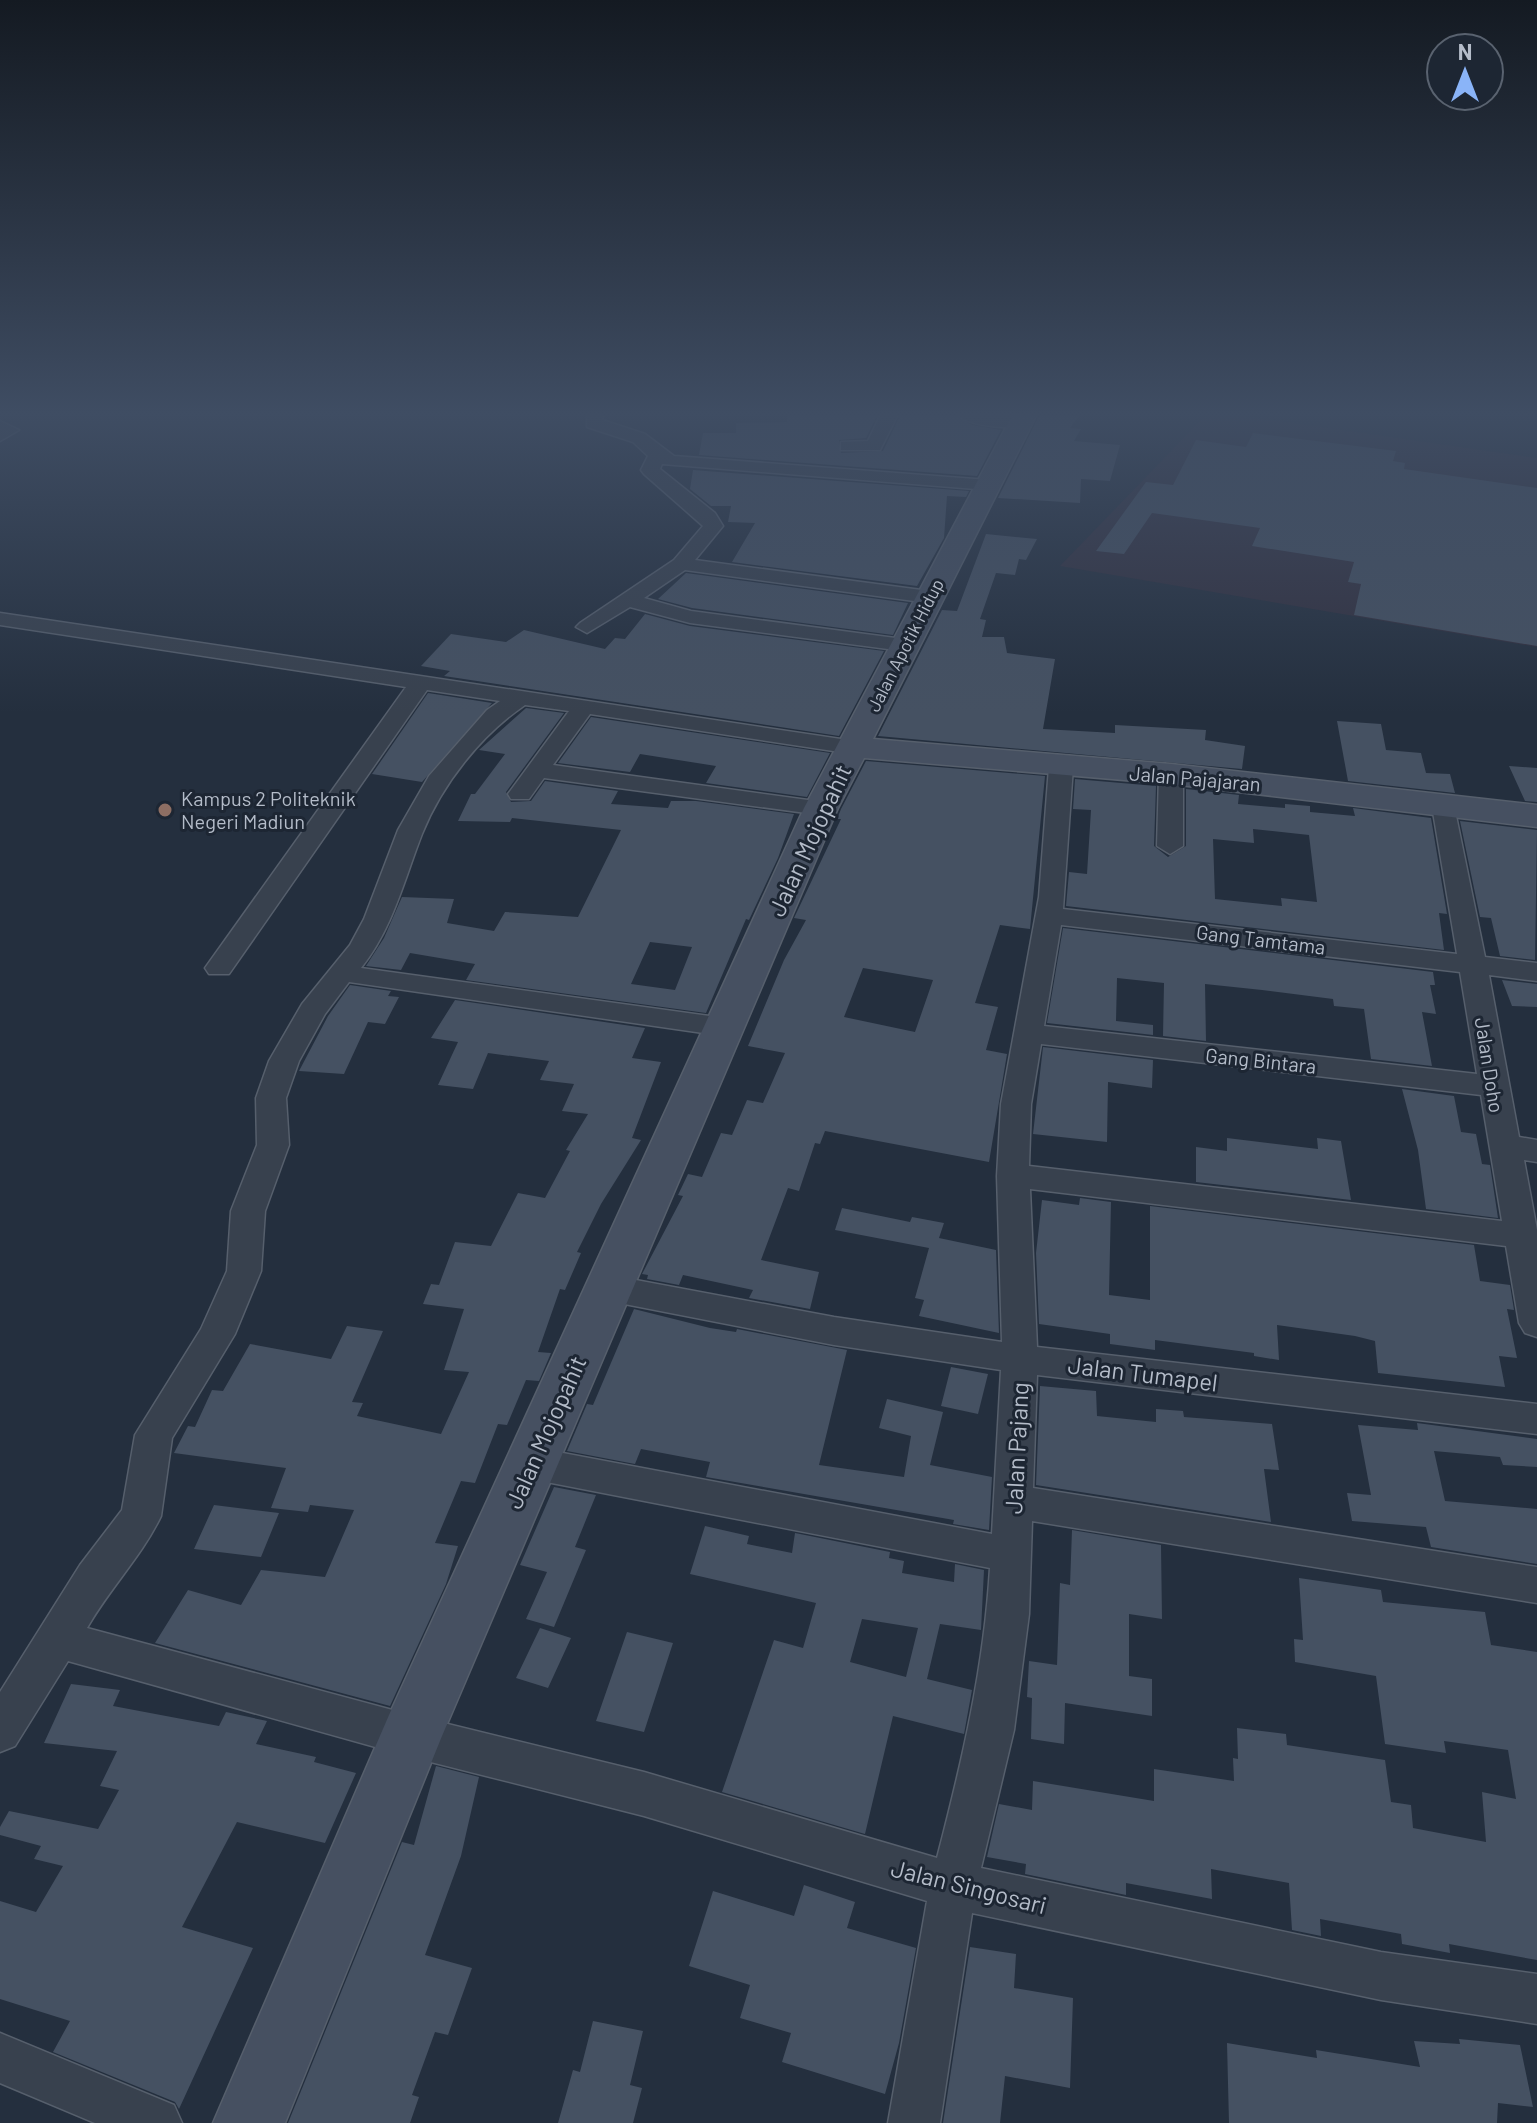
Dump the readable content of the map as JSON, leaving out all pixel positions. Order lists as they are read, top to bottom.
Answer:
{
  "streets": {
    "street": [
      "Jalan Apotik Hidup",
      "Jalan Pajajaran",
      "Jalan Mojopahit",
      "Gang Tamtama",
      "Gang Bintara",
      "Jalan Doho",
      "Jalan Tumapel",
      "Jalan Pajang",
      "Jalan Singosari"
    ]
  },
  "crossings": [
    ["Jalan Apotik Hidup", "Jalan Pajajaran"],
    ["Jalan Apotik Hidup", "Jalan Mojopahit"],
    ["Jalan Pajajaran", "Jalan Mojopahit"],
    ["Jalan Pajajaran", "Jalan Doho"],
    ["Jalan Pajajaran", "Jalan Pajang"],
    ["Jalan Mojopahit", "Jalan Tumapel"],
    ["Jalan Mojopahit", "Jalan Singosari"],
    ["Gang Tamtama", "Jalan Doho"],
    ["Gang Tamtama", "Jalan Pajang"],
    ["Gang Bintara", "Jalan Doho"],
    ["Gang Bintara", "Jalan Pajang"],
    ["Jalan Tumapel", "Jalan Pajang"],
    ["Jalan Pajang", "Jalan Singosari"]
  ],
  "places": ["Kampus 2 Politeknik Negeri Madiun"],
  "north": "top"
}
